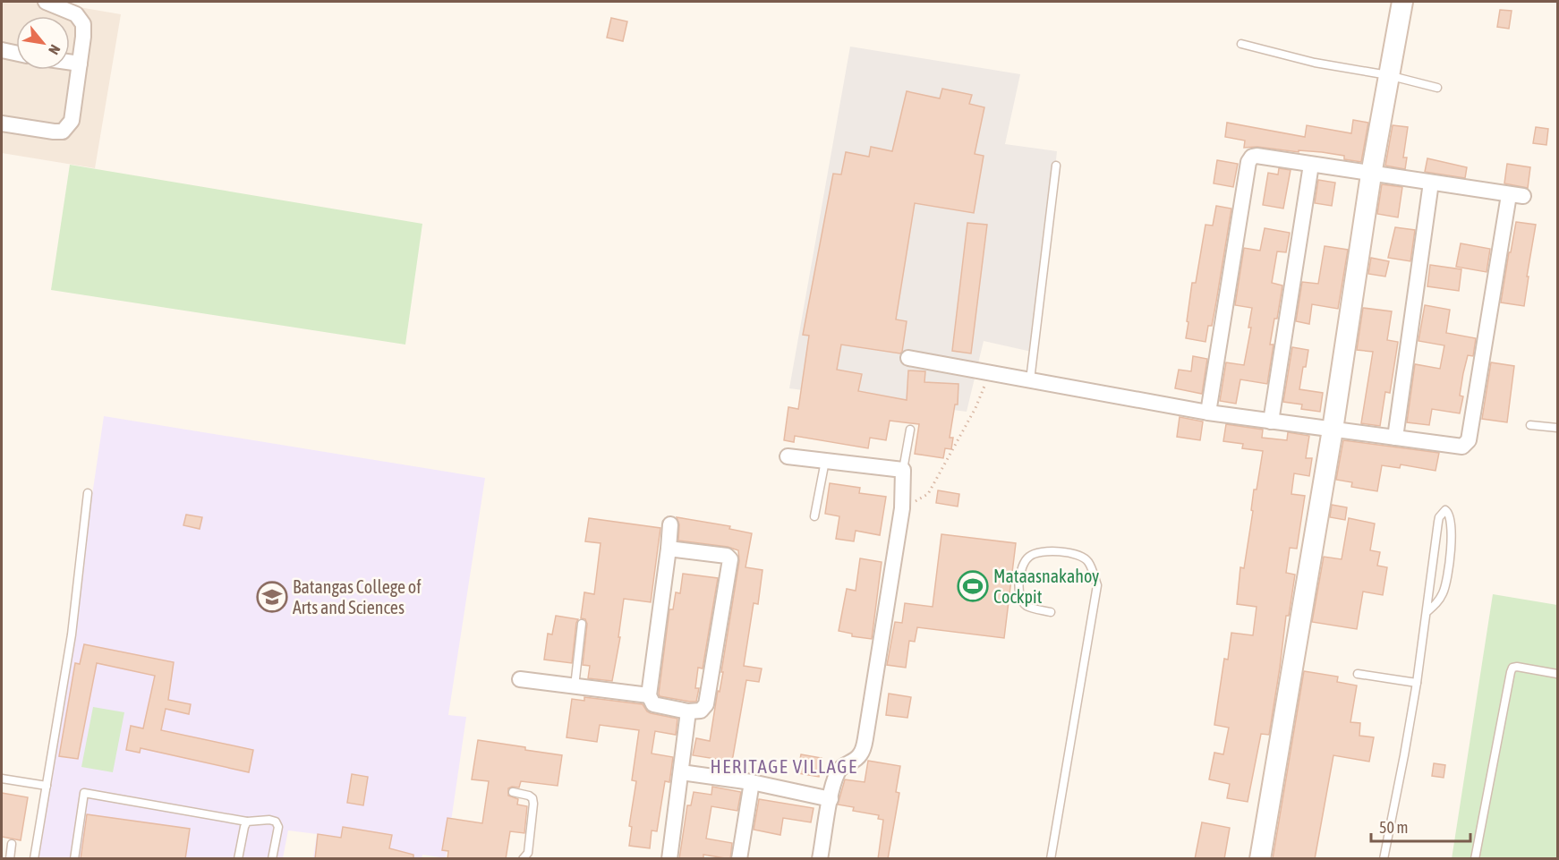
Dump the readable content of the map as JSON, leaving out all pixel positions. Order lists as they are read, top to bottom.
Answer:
{
  "districts": ["HERITAGE VILLAGE"],
  "places": {
    "sports": ["Mataasnakahoy Cockpit"],
    "school or university": ["Batangas College of Arts and Sciences"]
  },
  "scale_bar": "50 m",
  "north": "bottom right"
}
